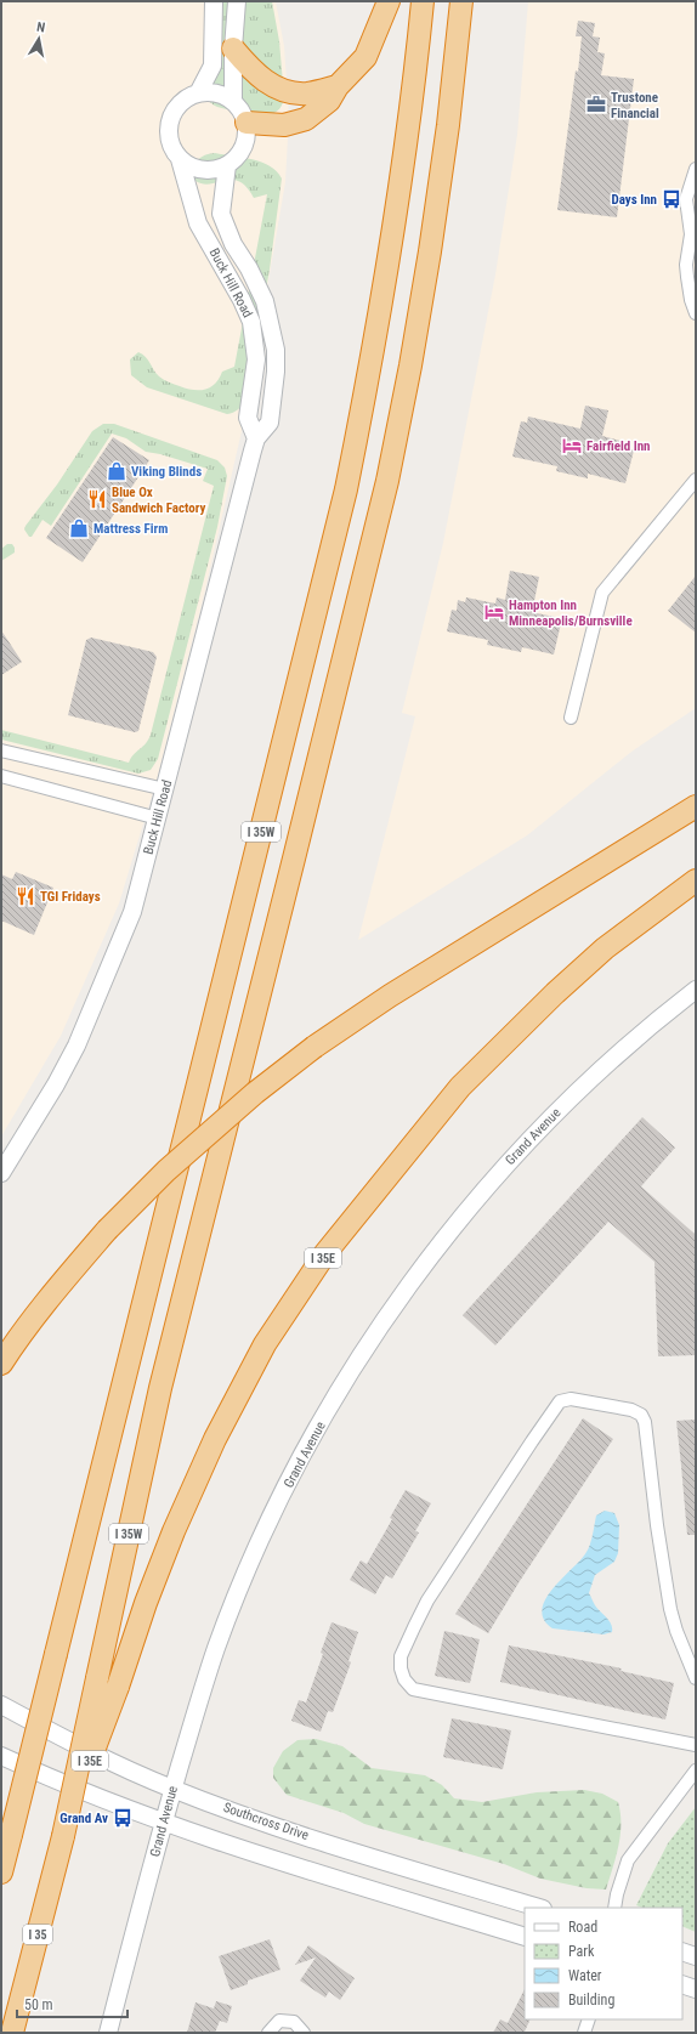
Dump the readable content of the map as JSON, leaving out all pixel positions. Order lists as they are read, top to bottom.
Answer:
{
  "streets": {
    "highway": ["I 35W", "I 35E", "I 35"],
    "street": ["Buck Hill Road", "Grand Avenue", "Southcross Drive"]
  },
  "crossings": [
    ["I 35W", "I 35E"],
    ["I 35W", "I 35"],
    ["Grand Avenue", "Southcross Drive"],
    ["I 35E", "I 35"]
  ],
  "places": {
    "office": ["Trustone Financial"],
    "bus stop": ["Days Inn", "Grand Av"],
    "hotel": ["Fairfield Inn", "Hampton Inn Minneapolis/Burnsville"],
    "shop": ["Viking Blinds", "Mattress Firm"],
    "restaurant": ["Blue Ox Sandwich Factory", "TGI Fridays"]
  },
  "legend": [
    "Road",
    "Park",
    "Water",
    "Building"
  ],
  "scale_bar": "50 m",
  "north": "top"
}
